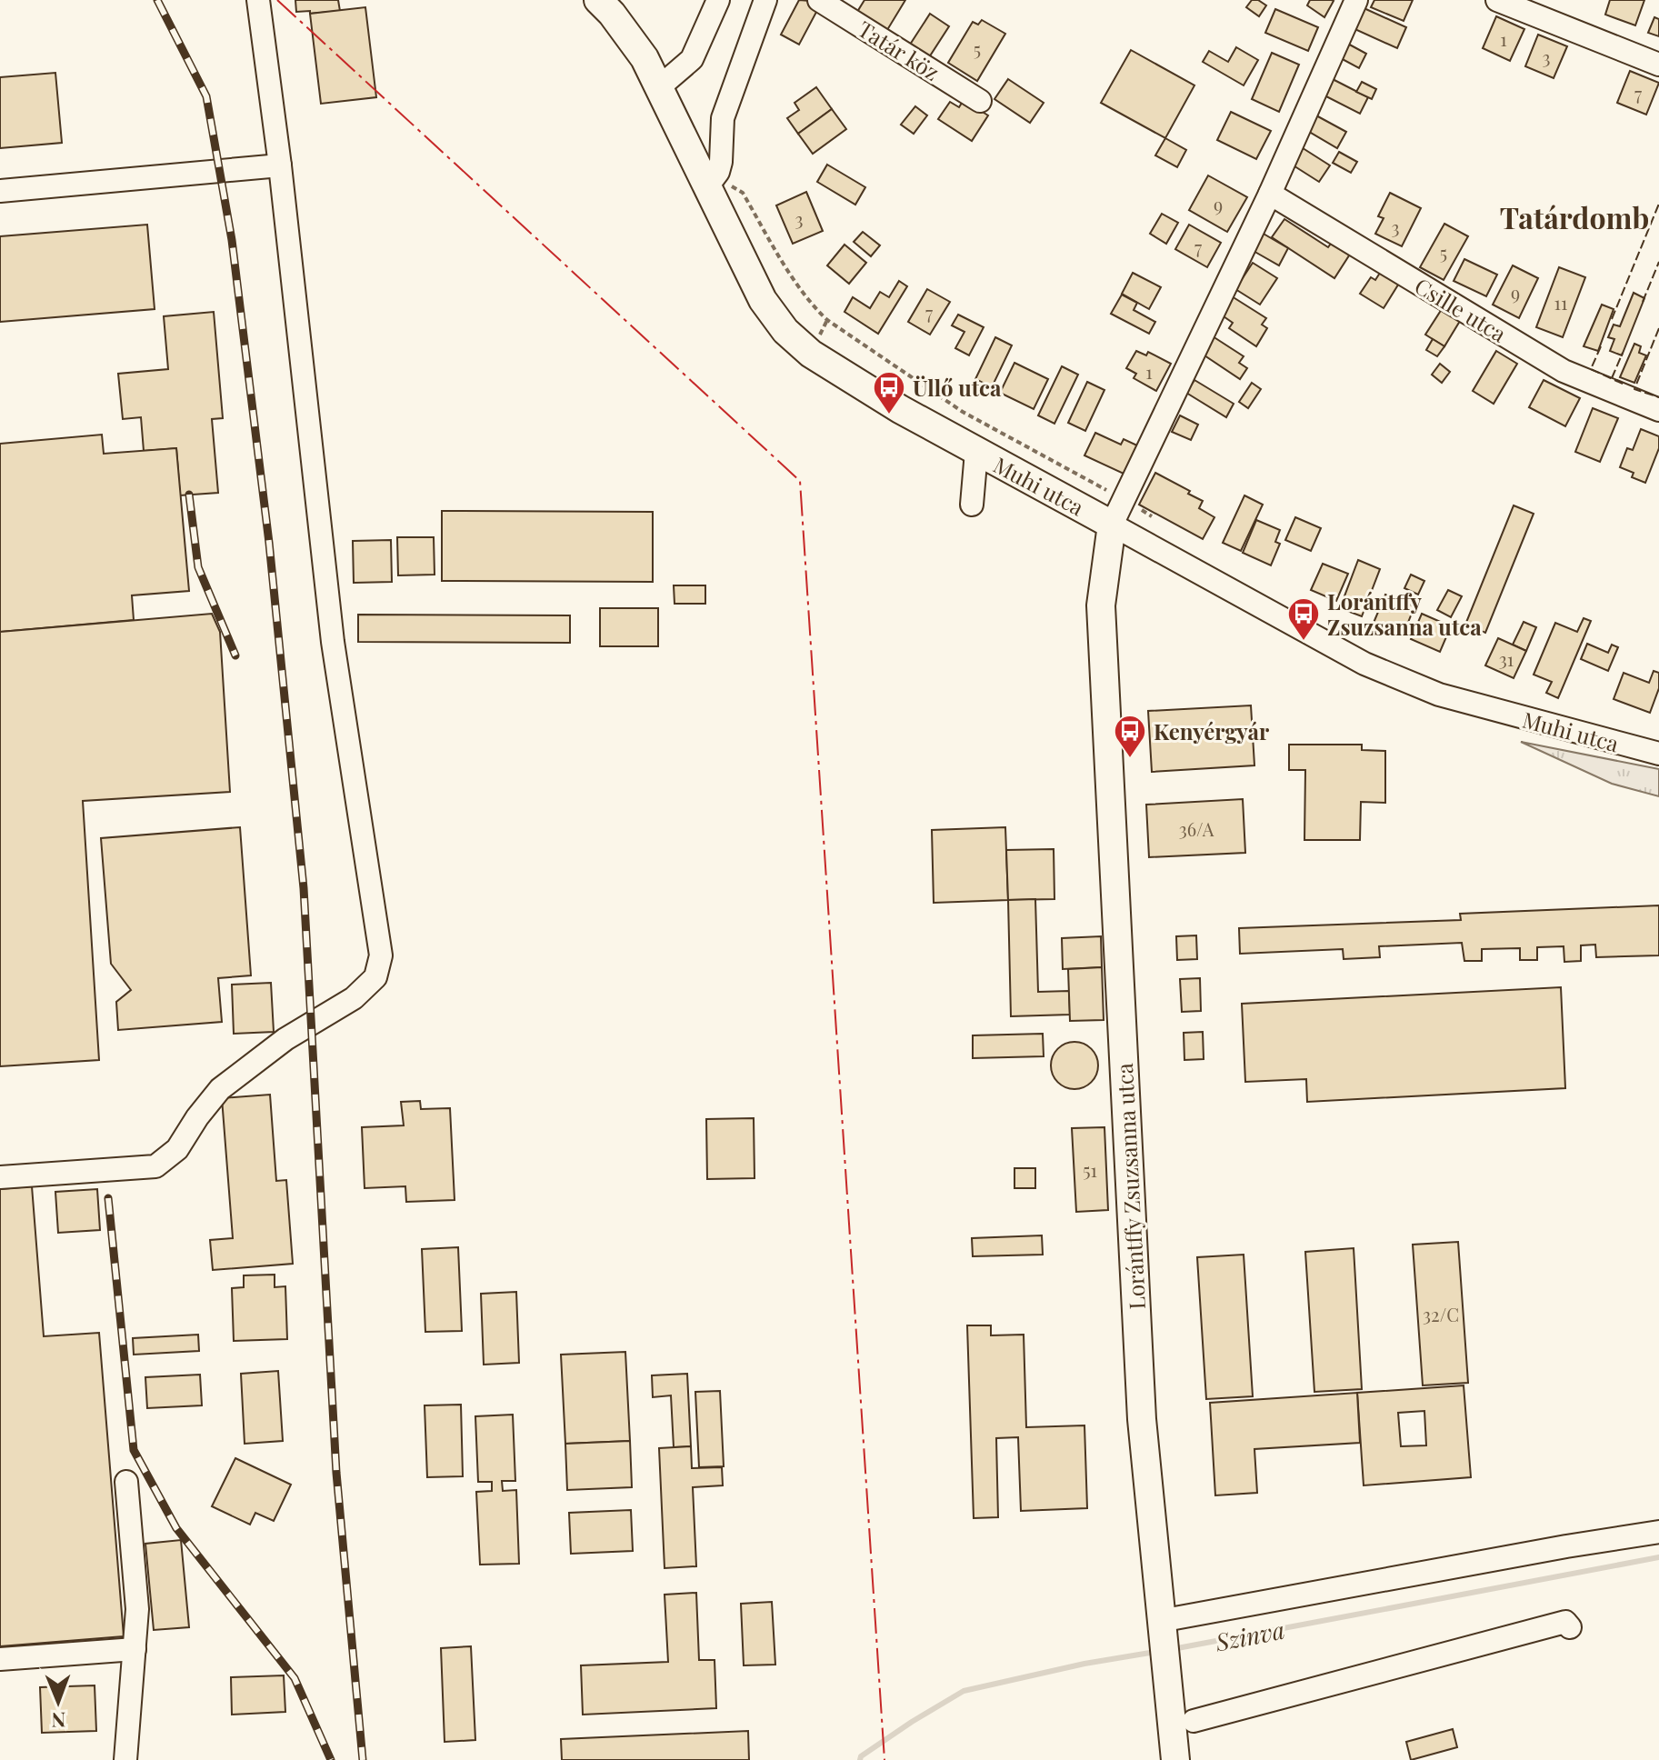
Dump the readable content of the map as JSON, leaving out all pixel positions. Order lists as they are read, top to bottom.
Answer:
{
  "streets": {
    "main road": ["Muhi utca", "Lorántffy Zsuzsanna utca"],
    "street": ["Tatár köz", "Csille utca"]
  },
  "crossings": [
    ["Muhi utca", "Lorántffy Zsuzsanna utca"]
  ],
  "districts": ["Tatárdomb"],
  "water": ["Szinva"],
  "places": {
    "bus stop": ["Üllő utca", "Lorántffy Zsuzsanna utca", "Kenyérgyár"]
  },
  "house_numbers": [
    "1",
    "5",
    "3",
    "7",
    "9",
    "3",
    "3",
    "7",
    "5",
    "9",
    "11",
    "7",
    "1",
    "31",
    "36/A",
    "51",
    "32/C"
  ],
  "north": "bottom"
}
